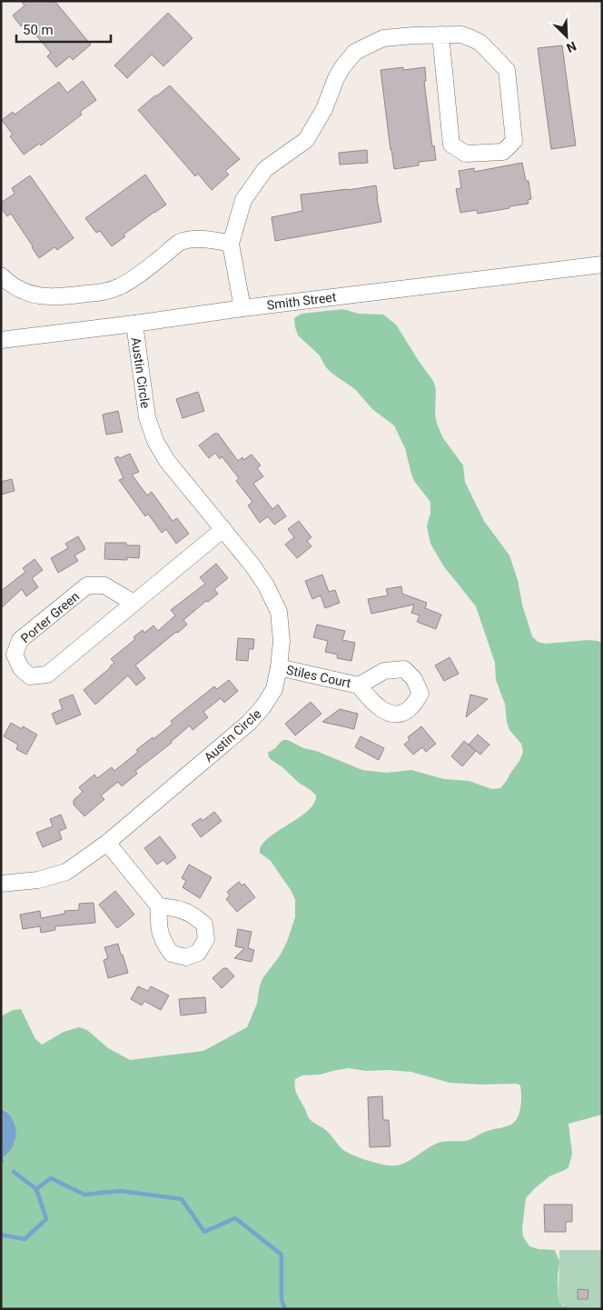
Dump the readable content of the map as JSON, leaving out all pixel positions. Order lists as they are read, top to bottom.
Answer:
{
  "streets": {
    "street": [
      "Smith Street",
      "Austin Circle",
      "Porter Green",
      "Stiles Court"
    ]
  },
  "crossings": [
    ["Smith Street", "Austin Circle"],
    ["Austin Circle", "Porter Green"],
    ["Austin Circle", "Stiles Court"]
  ],
  "scale_bar": "50 m",
  "north": "bottom right"
}
